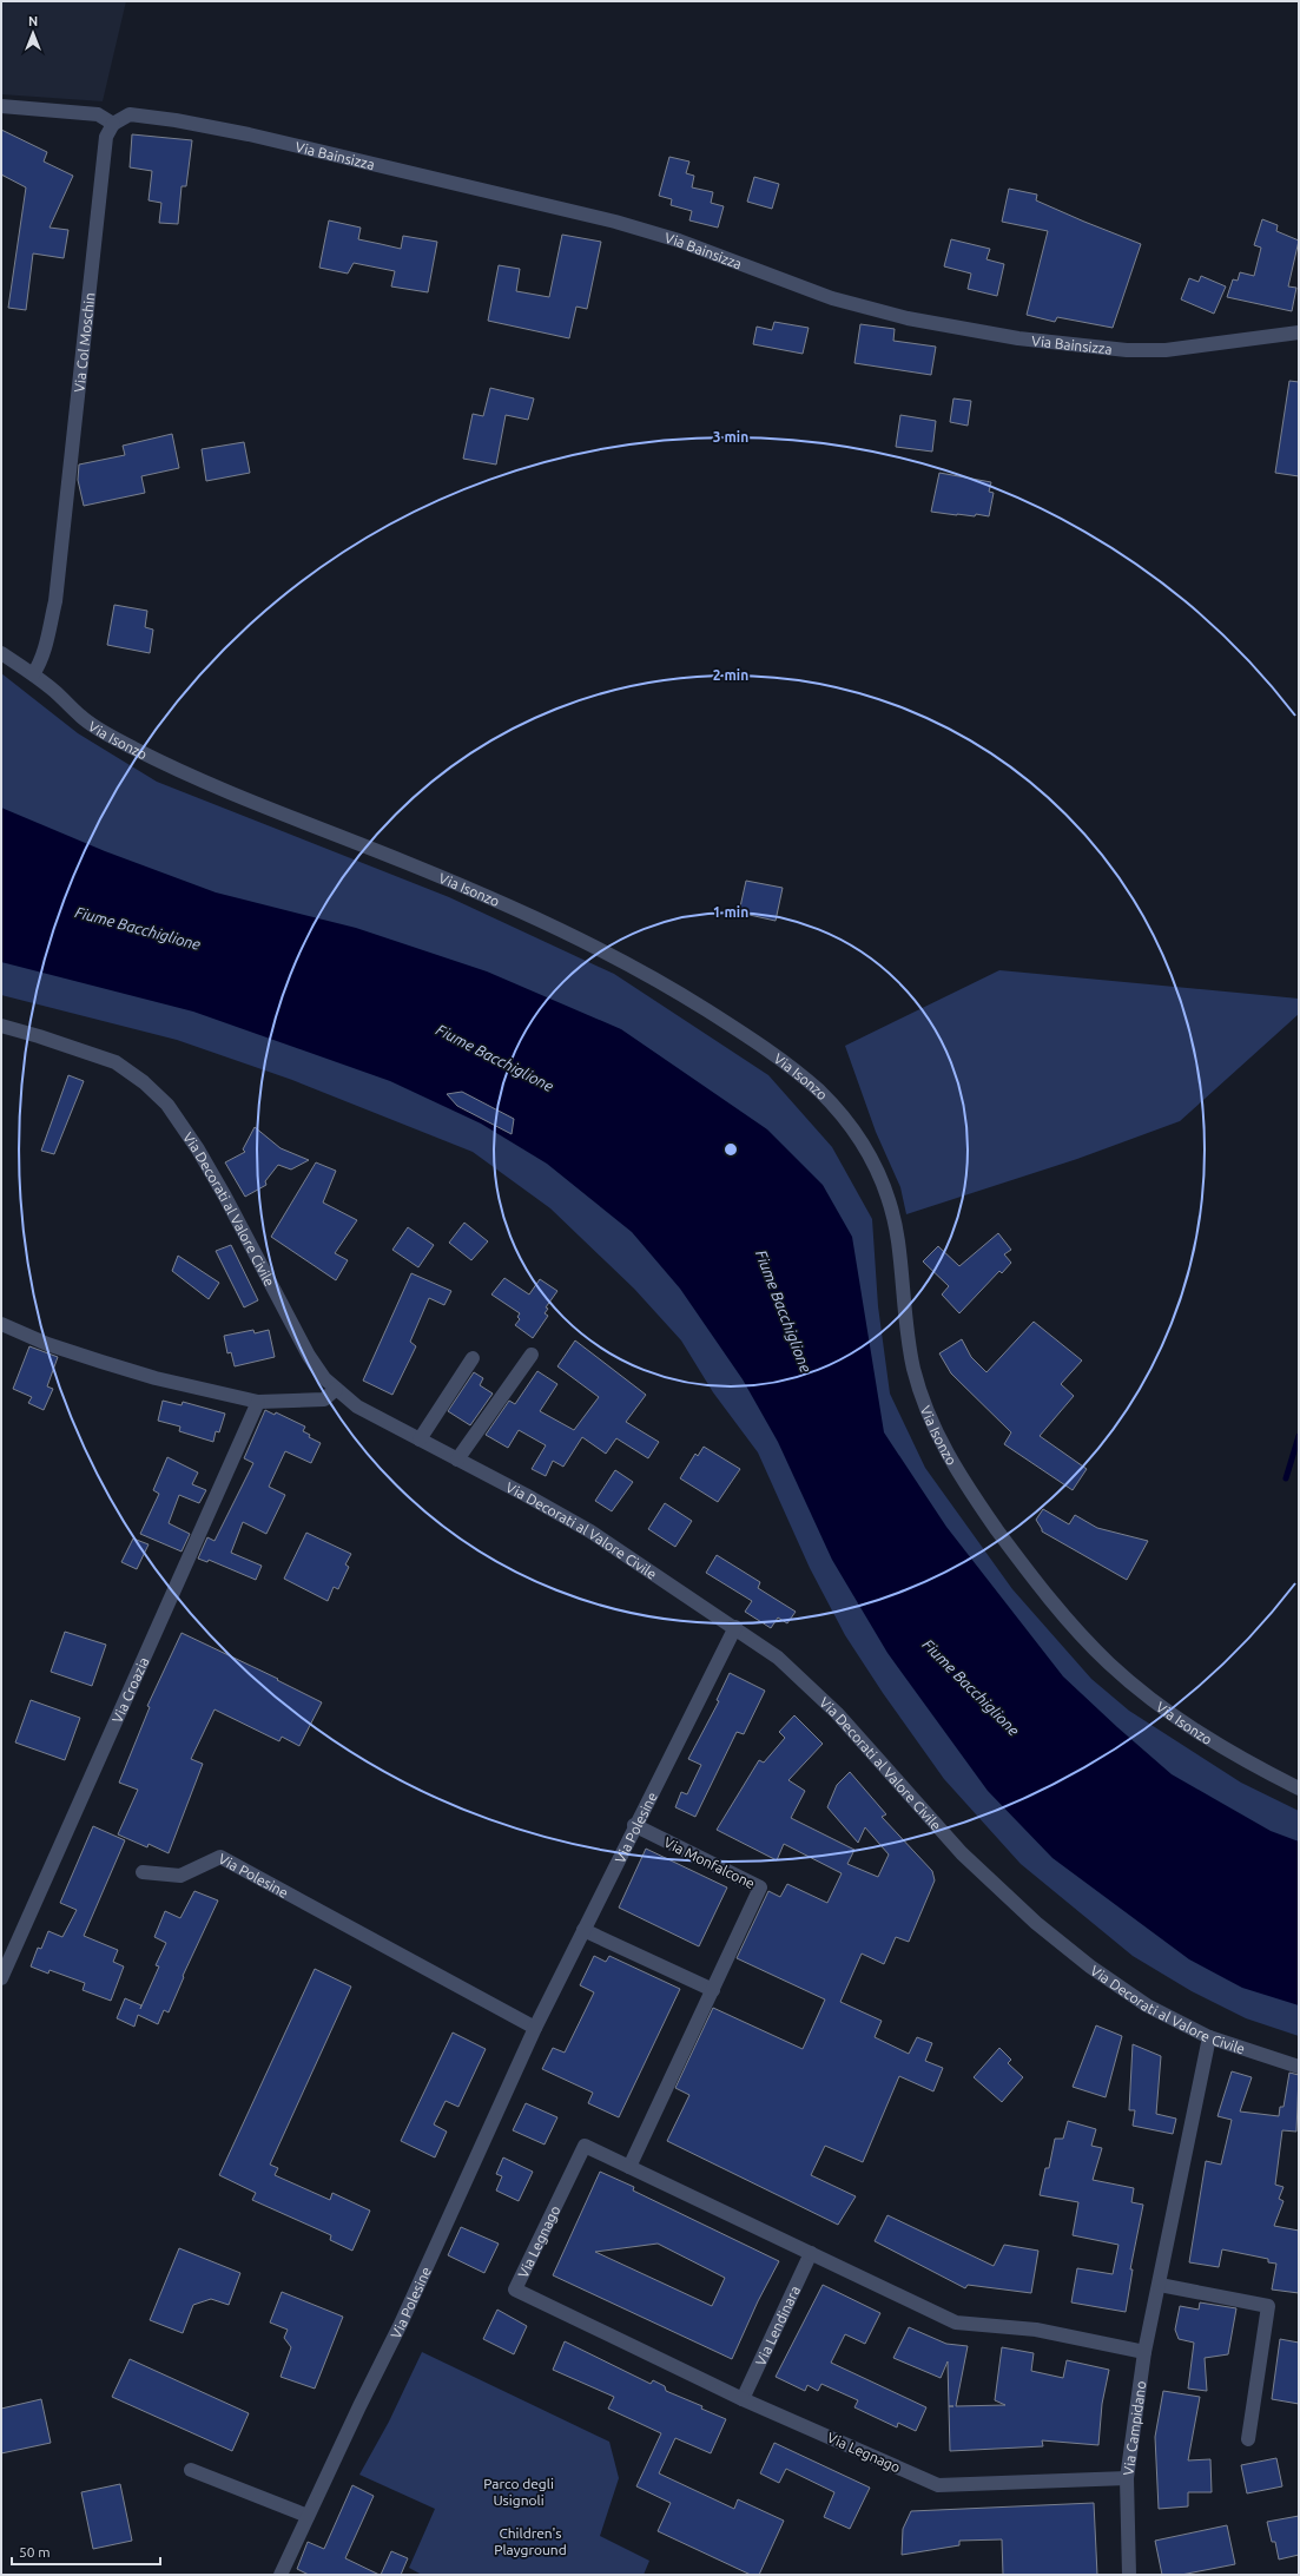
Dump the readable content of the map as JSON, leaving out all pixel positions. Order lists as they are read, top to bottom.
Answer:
{
  "streets": {
    "street": [
      "Via Bainsizza",
      "Via Col Moschin",
      "Via Isonzo",
      "Via Decorati al Valore Civile",
      "Via Croazia",
      "Via Polesine",
      "Via Monfalcone",
      "Via Legnago",
      "Via Lendinara",
      "Via Campidano"
    ]
  },
  "crossings": [
    ["Via Bainsizza", "Via Col Moschin"],
    ["Via Col Moschin", "Via Isonzo"],
    ["Via Decorati al Valore Civile", "Via Polesine"],
    ["Via Decorati al Valore Civile", "Via Campidano"],
    ["Via Polesine", "Via Monfalcone"],
    ["Via Monfalcone", "Via Legnago"],
    ["Via Legnago", "Via Lendinara"],
    ["Via Legnago", "Via Campidano"]
  ],
  "water": ["Fiume Bacchiglione"],
  "parks": ["Parco degli Usignoli", "Children's Playground"],
  "scale_bar": "50 m",
  "north": "top",
  "rings": ["3 min", "2 min", "1 min"]
}
